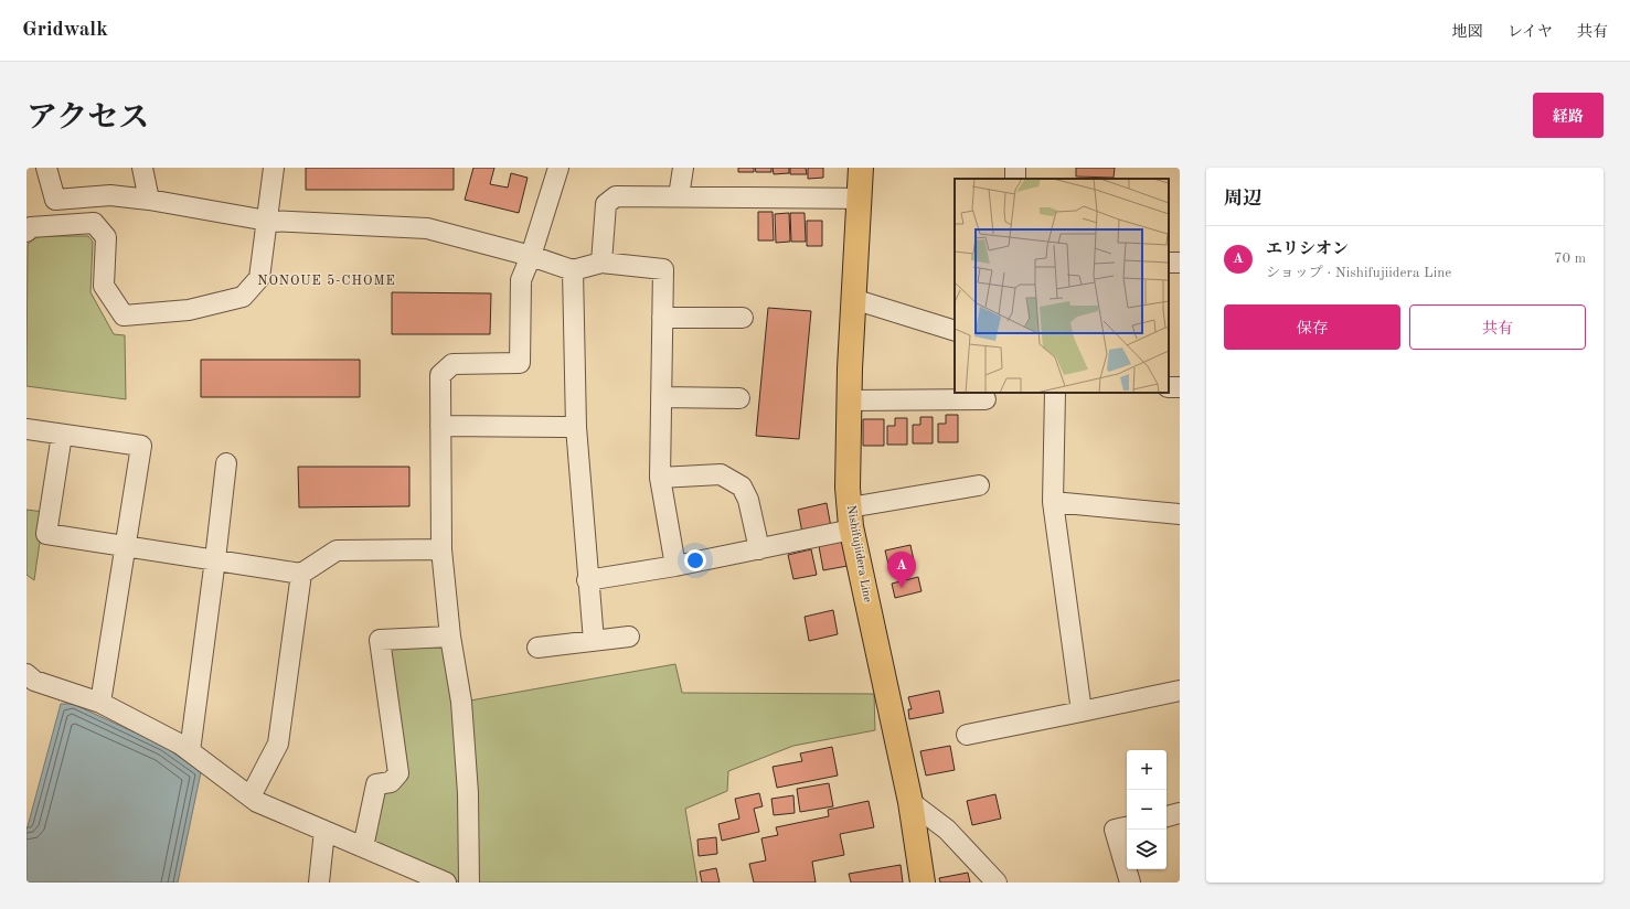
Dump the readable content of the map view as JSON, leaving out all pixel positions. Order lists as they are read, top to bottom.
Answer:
{
  "streets": {
    "main road": ["Nishifujiidera Line"]
  },
  "districts": ["NONOUE 5-CHOME"],
  "page": {
    "header": "Gridwalk",
    "nav": ["地図", "レイヤ", "共有"],
    "title": "アクセス",
    "buttons": [
      "経路",
      ["保存", "共有"]
    ],
    "heading": "周辺",
    "list": [
      {
        "mark": "A",
        "name": "エリシオン",
        "note": "ショップ · Nishifujiidera Line",
        "value": "70 m"
      }
    ],
    "pins": "A",
    "map_buttons": ["+", "−"]
  }
}
